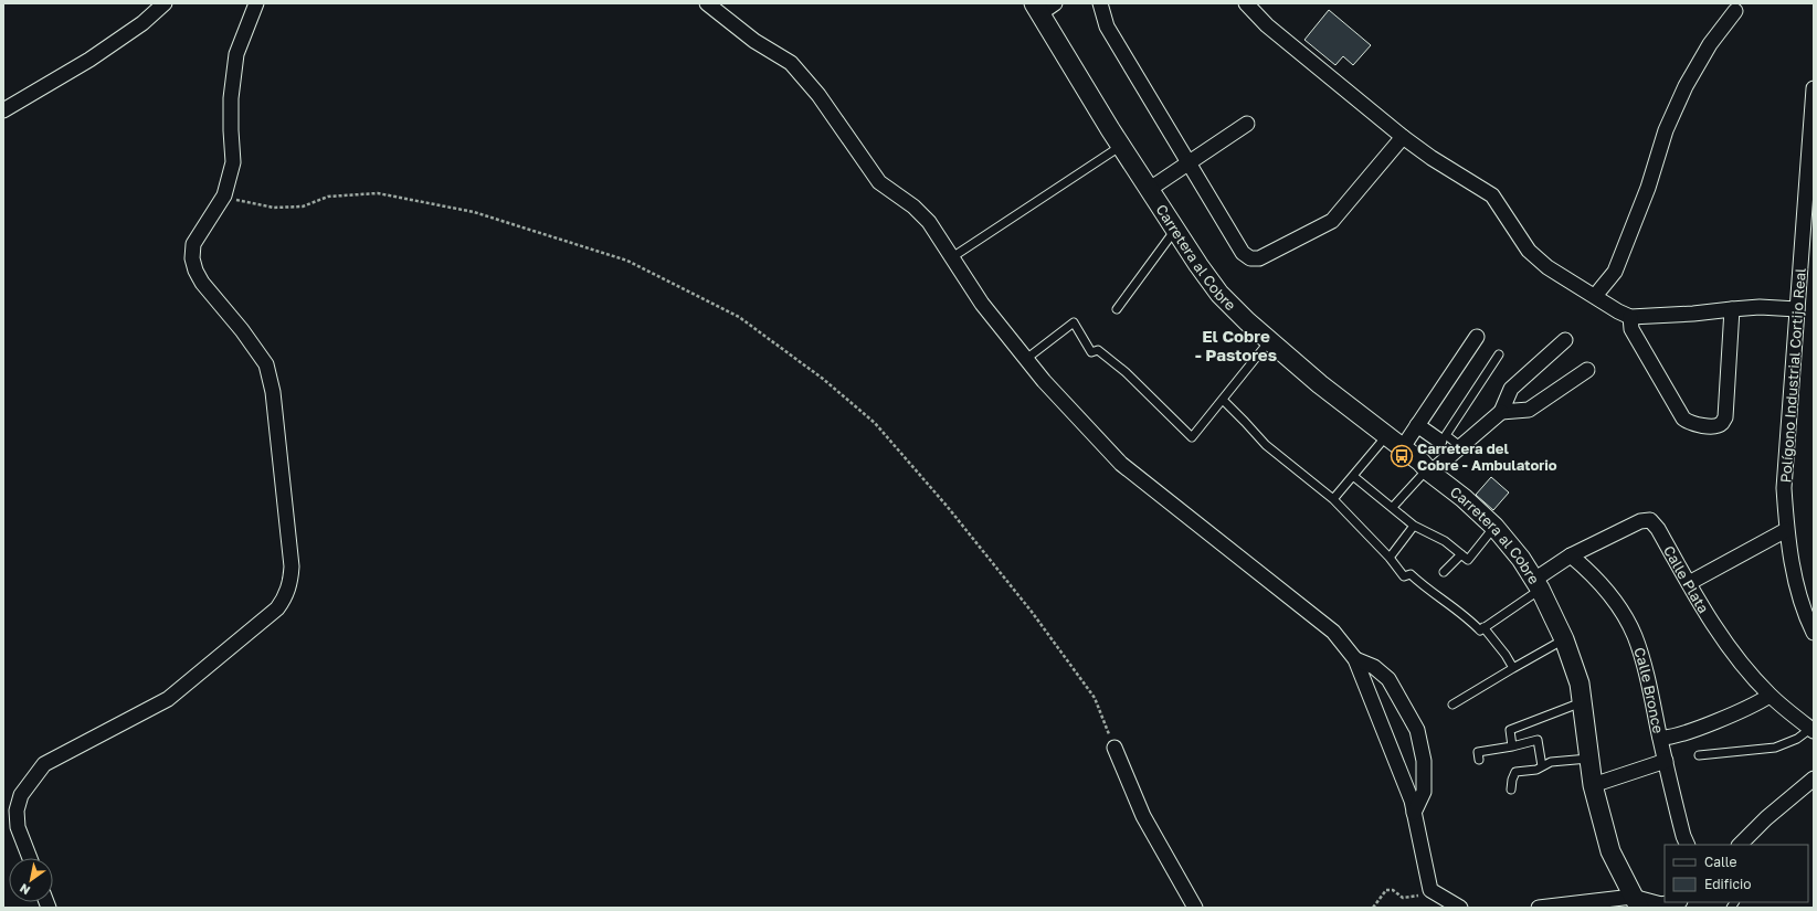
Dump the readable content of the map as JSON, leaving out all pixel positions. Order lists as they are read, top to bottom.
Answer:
{
  "streets": {
    "street": [
      "Carretera al Cobre",
      "Polígono Industrial Cortijo Real",
      "Calle Plata",
      "Calle Bronce"
    ]
  },
  "crossings": [
    ["Carretera al Cobre", "Calle Plata"],
    ["Calle Plata", "Calle Bronce"]
  ],
  "districts": ["El Cobre - Pastores"],
  "places": {
    "bus stop": ["Carretera del Cobre - Ambulatorio"]
  },
  "legend": ["Calle", "Edificio"],
  "north": "bottom left"
}
